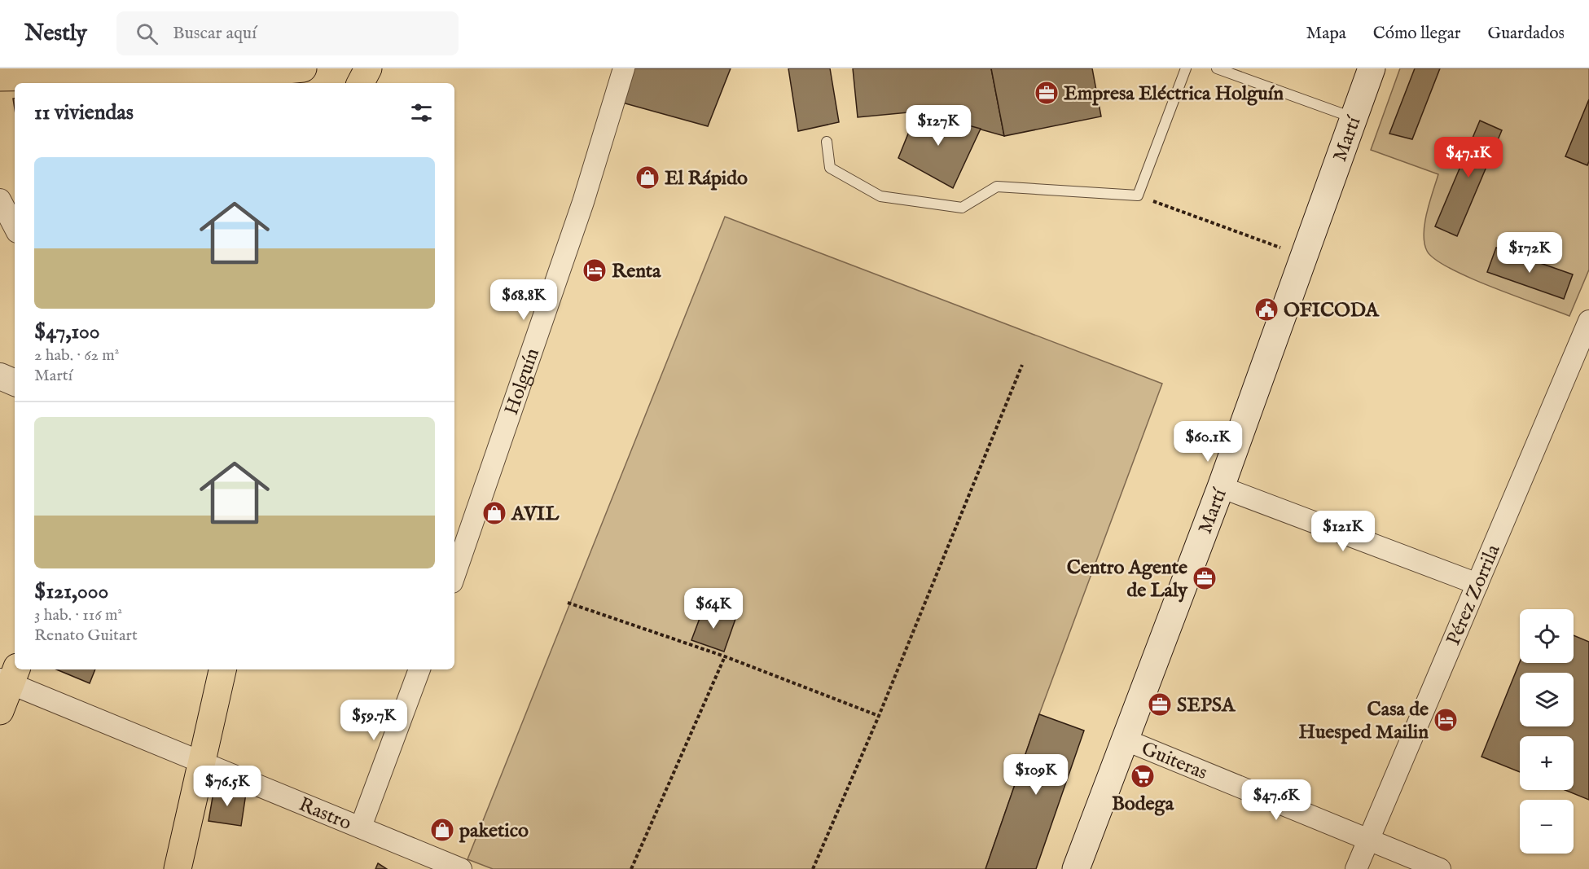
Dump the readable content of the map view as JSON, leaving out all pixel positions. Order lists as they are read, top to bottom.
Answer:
{
  "streets": {
    "main road": ["Martí"],
    "street": [
      "Holguín",
      "Pérez Zorrila",
      "Guiteras",
      "Rastro"
    ]
  },
  "crossings": [
    ["Martí", "Guiteras"],
    ["Pérez Zorrila", "Guiteras"]
  ],
  "places": {
    "office": ["Empresa Eléctrica Holguín", "Centro Agente de Laly", "SEPSA"],
    "shop": ["El Rápido", "AVIL", "paketico"],
    "hotel": ["Renta", "Casa de Huesped Mailin"],
    "public building": ["OFICODA"],
    "supermarket": ["Bodega"]
  },
  "page": {
    "header": "Nestly",
    "search": "Buscar aquí",
    "nav": ["Mapa", "Cómo llegar", "Guardados"],
    "heading": "11 viviendas",
    "price": [
      "$127K",
      "$47.1K",
      "$172K",
      "$68.8K",
      "$60.1K",
      "$121K",
      "$64K",
      "$59.7K",
      "$109K",
      "$76.5K",
      "$47.6K"
    ],
    "list": [
      {
        "name": "$47,100",
        "note": "2 hab. · 62 m² · Martí"
      },
      {
        "name": "$121,000",
        "note": "3 hab. · 116 m² · Renato Guitart"
      }
    ],
    "map_buttons": ["+", "−"]
  }
}
